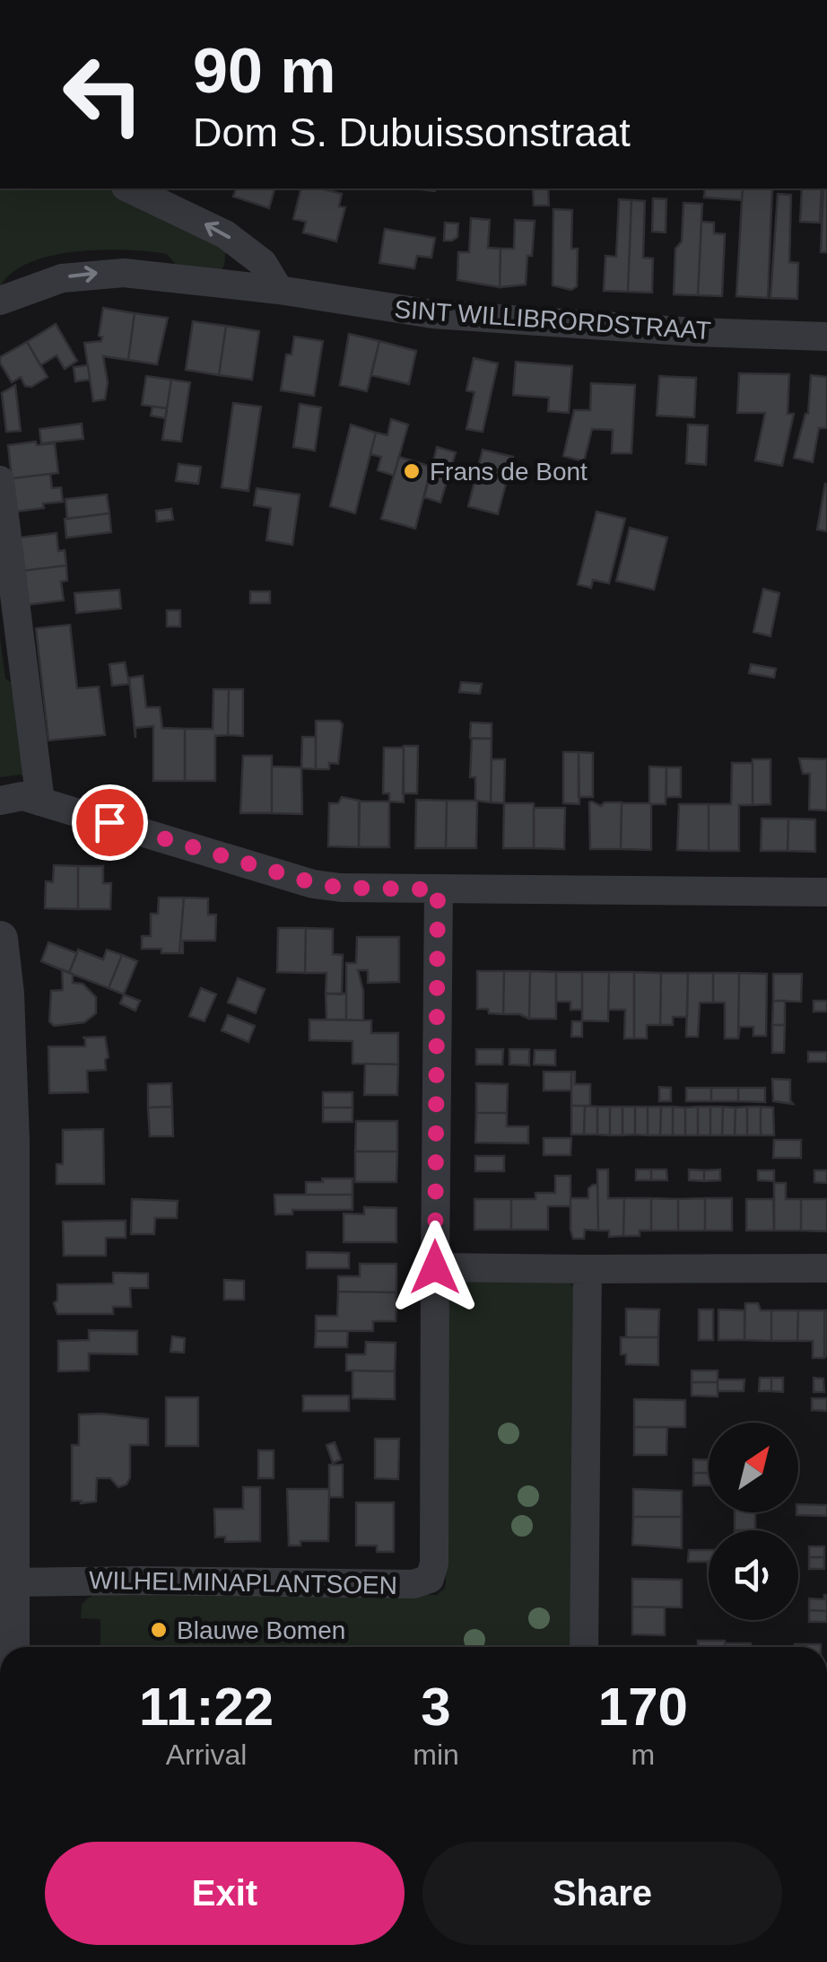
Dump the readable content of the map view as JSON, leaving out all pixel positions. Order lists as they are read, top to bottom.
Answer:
{
  "streets": {
    "street": ["SINT WILLIBRORDSTRAAT", "WILHELMINAPLANTSOEN"]
  },
  "places": ["Frans de Bont", "Blauwe Bomen"],
  "north": "top right",
  "page": {
    "turn": ["90 m", "Dom S. Dubuissonstraat"],
    "eta": [
      "11:22",
      "Arrival",
      "3",
      "min",
      "170",
      "m"
    ],
    "buttons": ["Exit", "Share"]
  }
}
